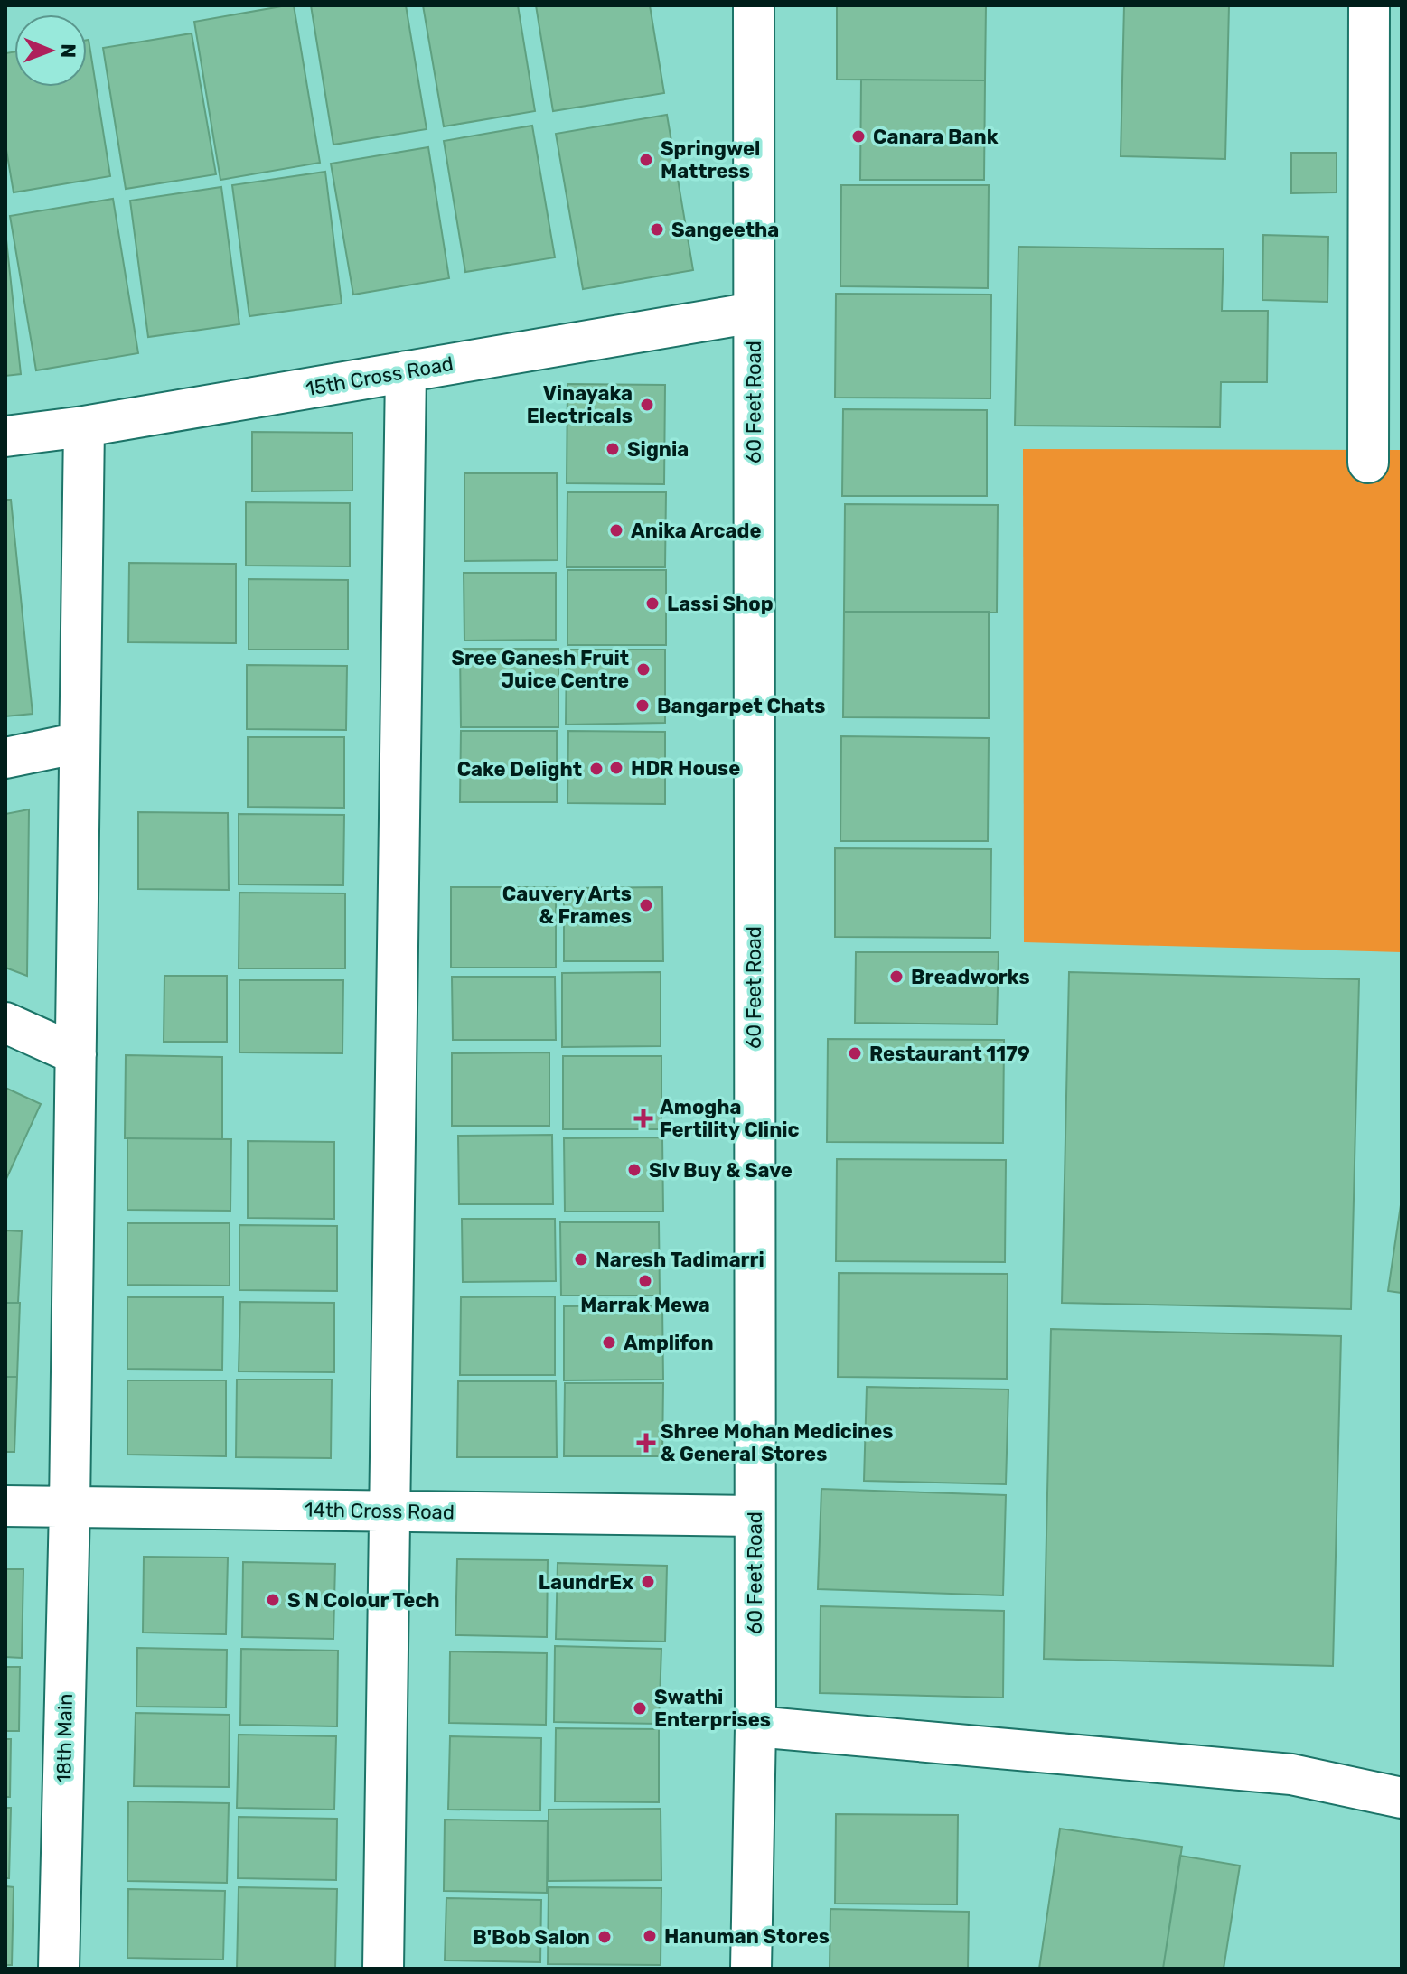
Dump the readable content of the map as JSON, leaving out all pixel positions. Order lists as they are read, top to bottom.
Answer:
{
  "streets": {
    "street": [
      "15th Cross Road",
      "60 Feet Road",
      "14th Cross Road",
      "18th Main"
    ]
  },
  "crossings": [
    ["15th Cross Road", "60 Feet Road"],
    ["15th Cross Road", "18th Main"],
    ["60 Feet Road", "14th Cross Road"],
    ["14th Cross Road", "18th Main"]
  ],
  "places": {
    "other": [
      "Canara Bank",
      "Springwel Mattress",
      "Sangeetha",
      "Vinayaka Electricals",
      "Signia",
      "Anika Arcade",
      "Lassi Shop",
      "Sree Ganesh Fruit Juice Centre",
      "Bangarpet Chats",
      "HDR House",
      "Cake Delight",
      "Cauvery Arts & Frames",
      "Breadworks",
      "Restaurant 1179",
      "Slv Buy & Save",
      "Naresh Tadimarri",
      "Marrak Mewa",
      "Amplifon",
      "LaundrEx",
      "S N Colour Tech",
      "Swathi Enterprises",
      "Hanuman Stores",
      "B'Bob Salon"
    ],
    "health": ["Amogha Fertility Clinic", "Shree Mohan Medicines & General Stores"]
  },
  "north": "right"
}
